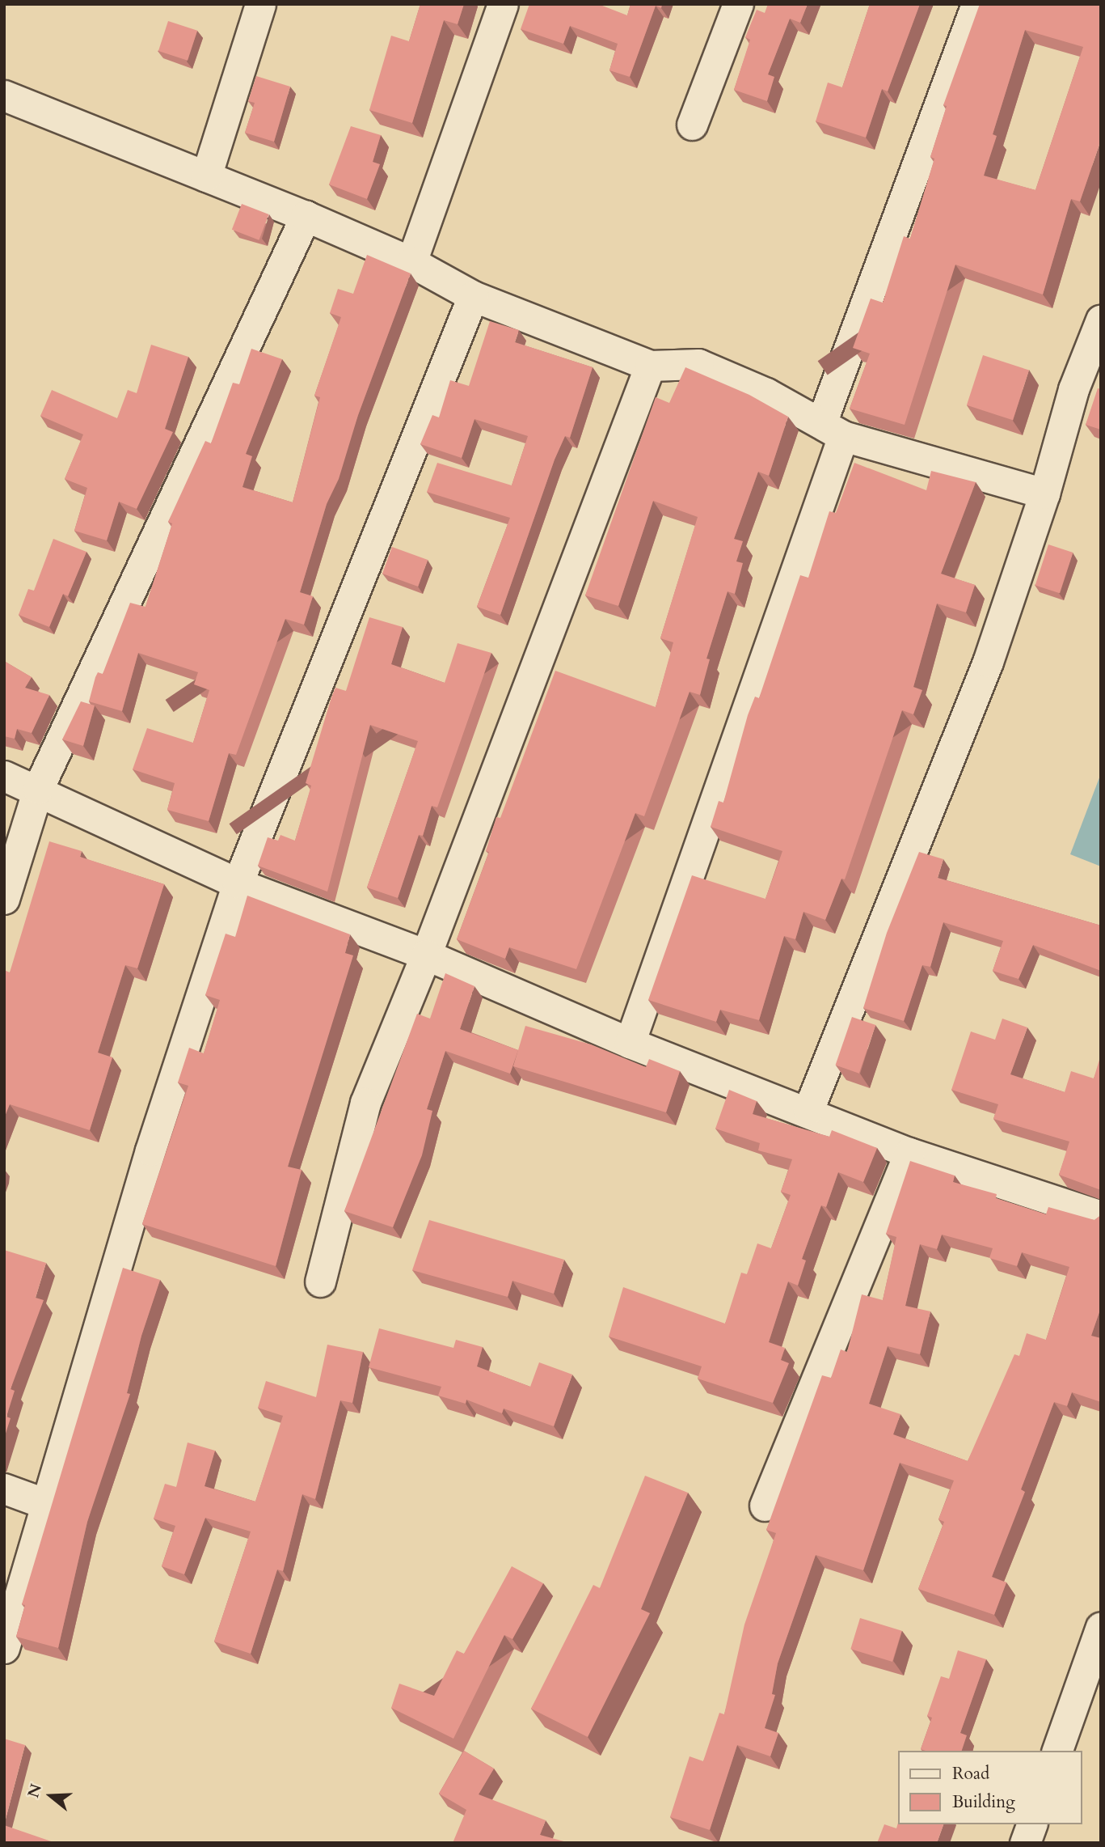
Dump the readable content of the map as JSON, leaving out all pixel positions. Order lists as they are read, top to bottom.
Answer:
{
  "legend": ["Road", "Building"],
  "north": "left"
}
